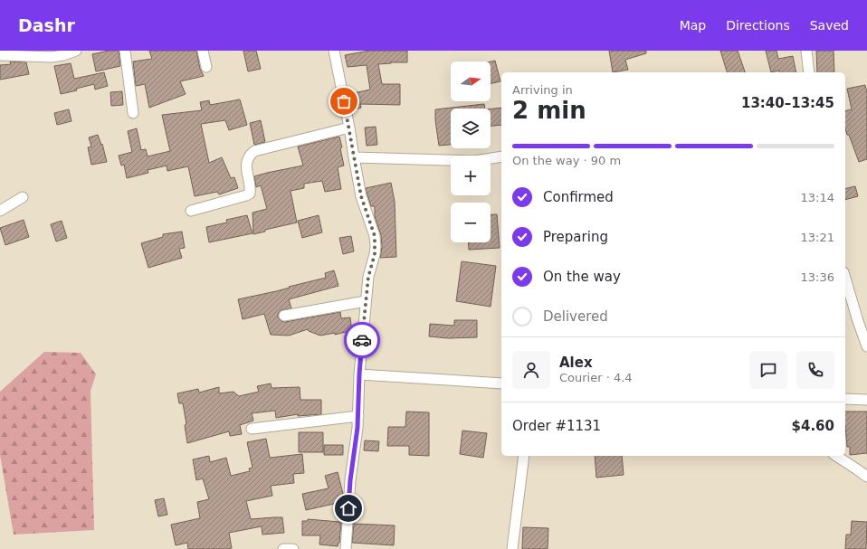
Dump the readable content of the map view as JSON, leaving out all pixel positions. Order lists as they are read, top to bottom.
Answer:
{
  "north": "right",
  "page": {
    "header": "Dashr",
    "nav": ["Map", "Directions", "Saved"],
    "map_buttons": ["+", "−"],
    "heading": ["2 min", "Arriving in", "13:40–13:45"],
    "panel": [
      "Alex",
      "Courier · 4.4",
      "Order #1131",
      "$4.60"
    ],
    "bar": "On the way · 90 m",
    "list": [
      ["Confirmed", "13:14"],
      ["Preparing", "13:21"],
      ["On the way", "13:36"],
      "Delivered"
    ]
  }
}
